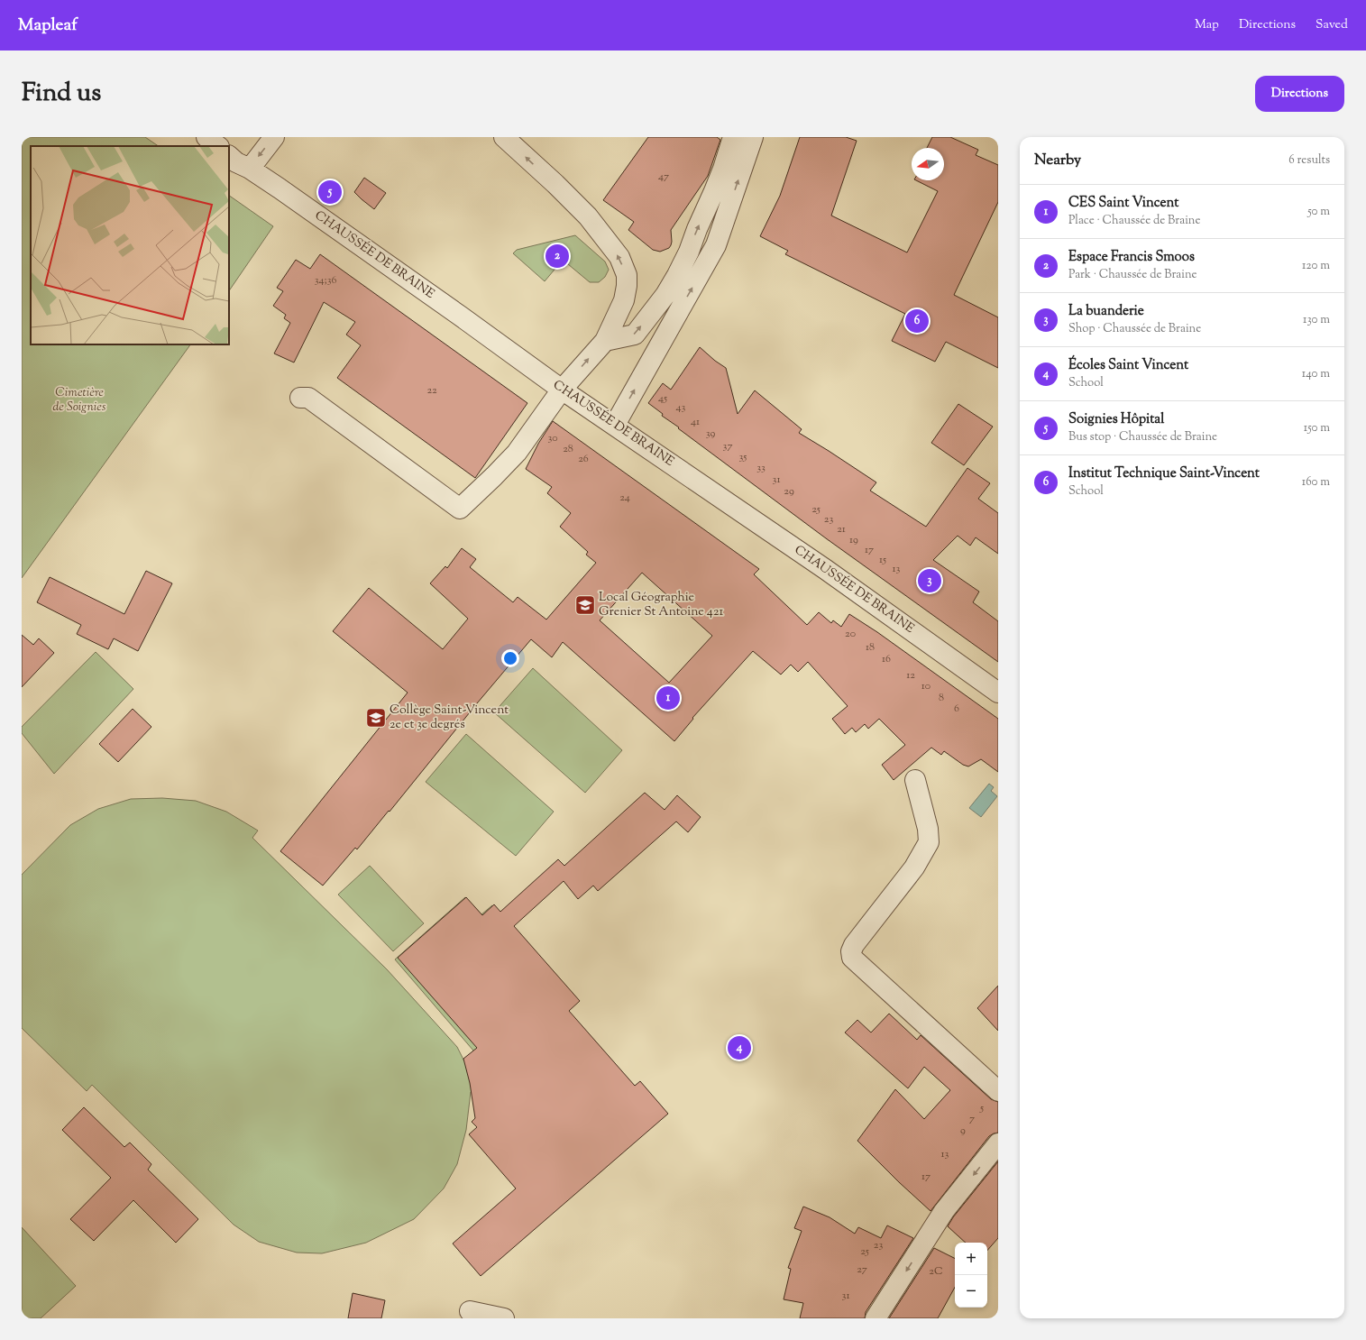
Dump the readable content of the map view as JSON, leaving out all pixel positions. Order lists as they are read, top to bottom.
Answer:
{
  "streets": {
    "street": ["CHAUSSÉE DE BRAINE"]
  },
  "parks": ["Cimetière de Soignies"],
  "places": {
    "school or university": ["Local Géographie Grenier St Antoine 421", "Collège Saint-Vincent 2e et 3e degrés"]
  },
  "house_numbers": [
    "47",
    "34;36",
    "22",
    "45",
    "43",
    "41",
    "39",
    "30",
    "37",
    "28",
    "35",
    "26",
    "33",
    "31",
    "29",
    "24",
    "25",
    "23",
    "21",
    "19",
    "17",
    "15",
    "13",
    "20",
    "18",
    "16",
    "12",
    "10",
    "8",
    "6",
    "5",
    "7",
    "9",
    "13",
    "17",
    "23",
    "25",
    "27",
    "2C",
    "31"
  ],
  "north": "left",
  "page": {
    "header": "Mapleaf",
    "nav": ["Map", "Directions", "Saved"],
    "title": "Find us",
    "buttons": "Directions",
    "heading": ["Nearby", "6 results"],
    "pins": [
      "5",
      "2",
      "6",
      "3",
      "1",
      "4"
    ],
    "list": [
      {
        "mark": "1",
        "name": "CES Saint Vincent",
        "note": "Place · Chaussée de Braine",
        "value": "50 m"
      },
      {
        "mark": "2",
        "name": "Espace Francis Smoos",
        "note": "Park · Chaussée de Braine",
        "value": "120 m"
      },
      {
        "mark": "3",
        "name": "La buanderie",
        "note": "Shop · Chaussée de Braine",
        "value": "130 m"
      },
      {
        "mark": "4",
        "name": "Écoles Saint Vincent",
        "note": "School",
        "value": "140 m"
      },
      {
        "mark": "5",
        "name": "Soignies Hôpital",
        "note": "Bus stop · Chaussée de Braine",
        "value": "150 m"
      },
      {
        "mark": "6",
        "name": "Institut Technique Saint-Vincent",
        "note": "School",
        "value": "160 m"
      }
    ],
    "map_buttons": ["+", "−"]
  }
}
